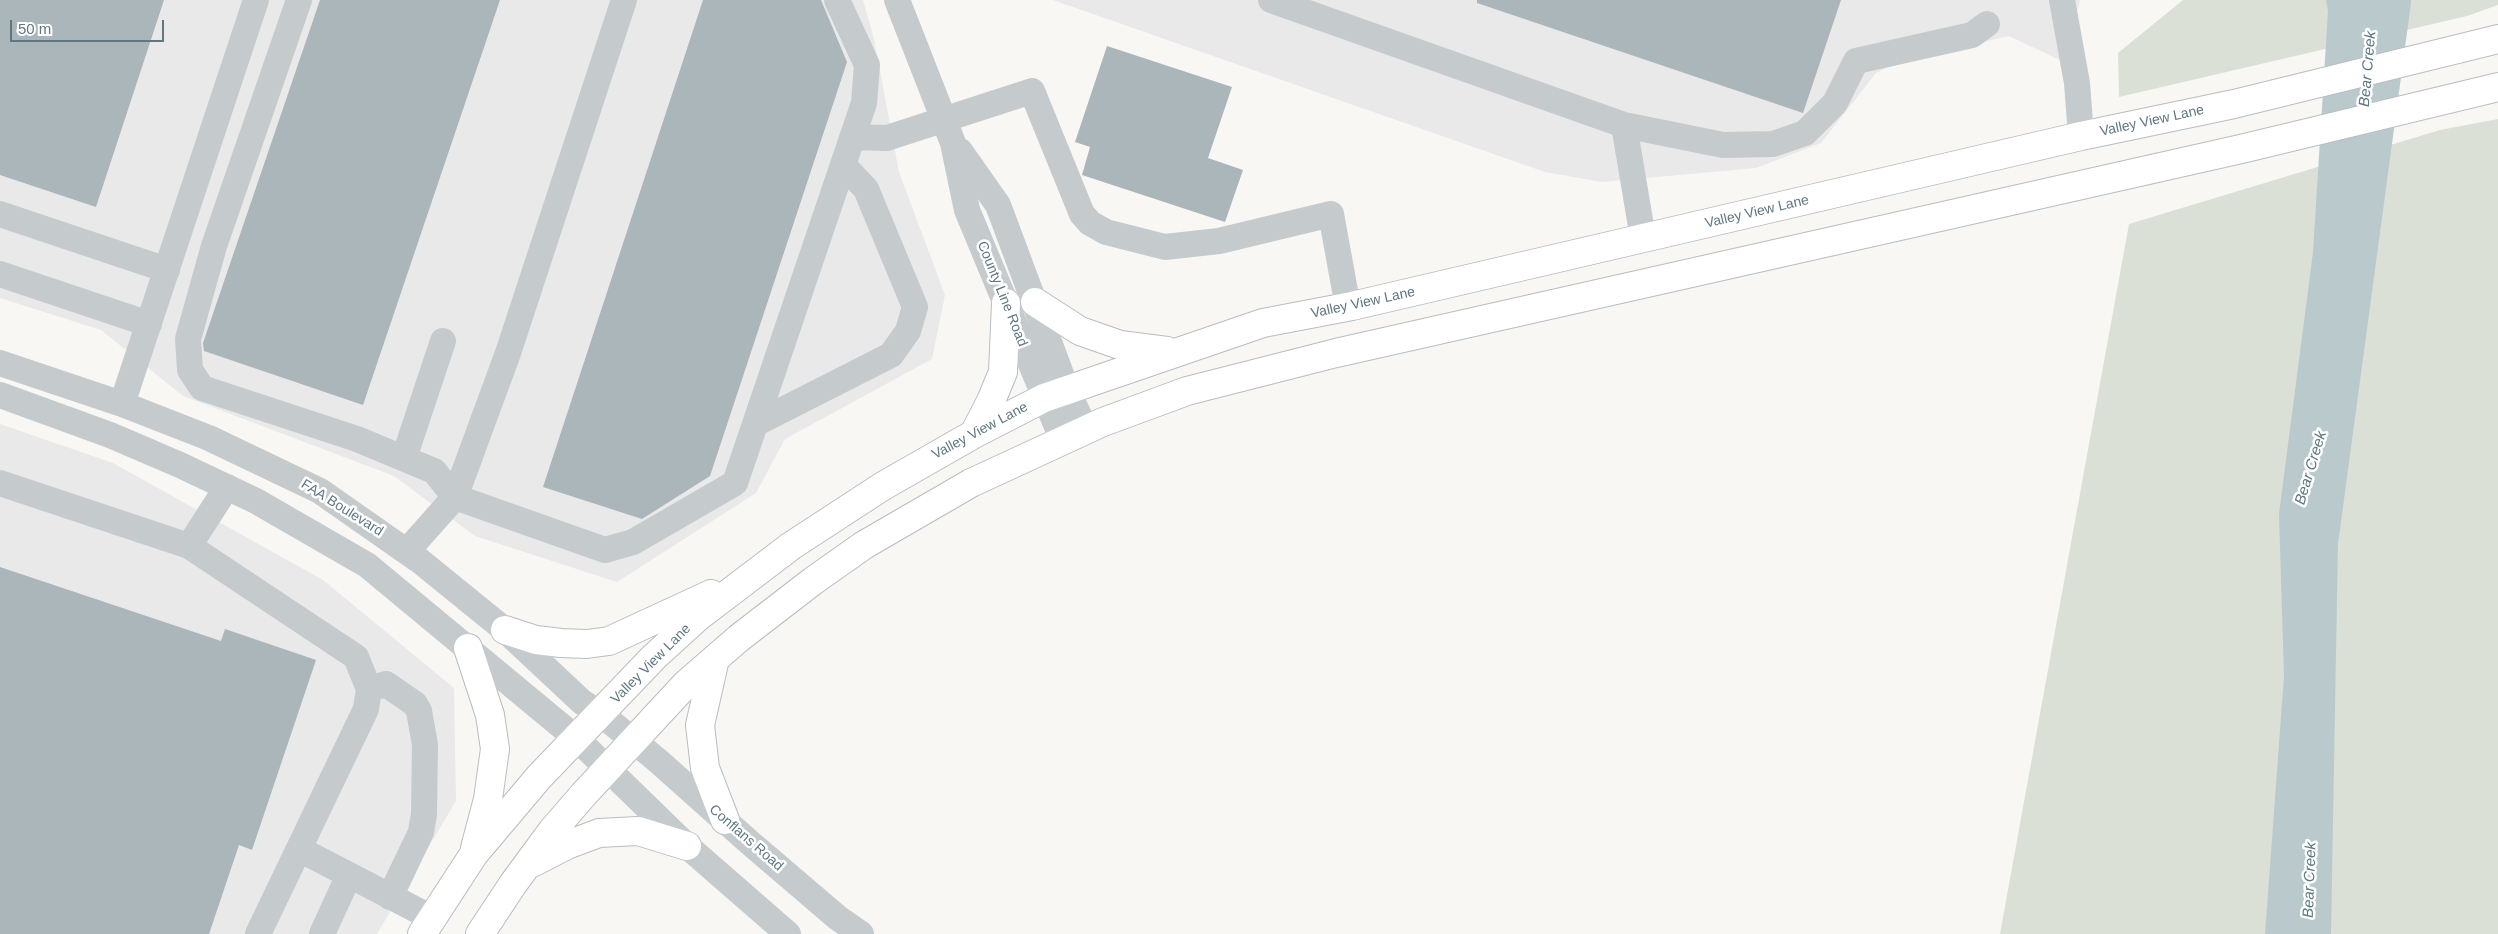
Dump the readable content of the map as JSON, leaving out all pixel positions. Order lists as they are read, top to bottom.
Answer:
{
  "streets": {
    "main road": ["Valley View Lane"],
    "street": ["County Line Road", "FAA Boulevard", "Conflans Road"]
  },
  "crossings": [
    ["Valley View Lane", "County Line Road"],
    ["Valley View Lane", "FAA Boulevard"],
    ["FAA Boulevard", "Conflans Road"]
  ],
  "water": ["Bear Creek"],
  "scale_bar": "50 m"
}
